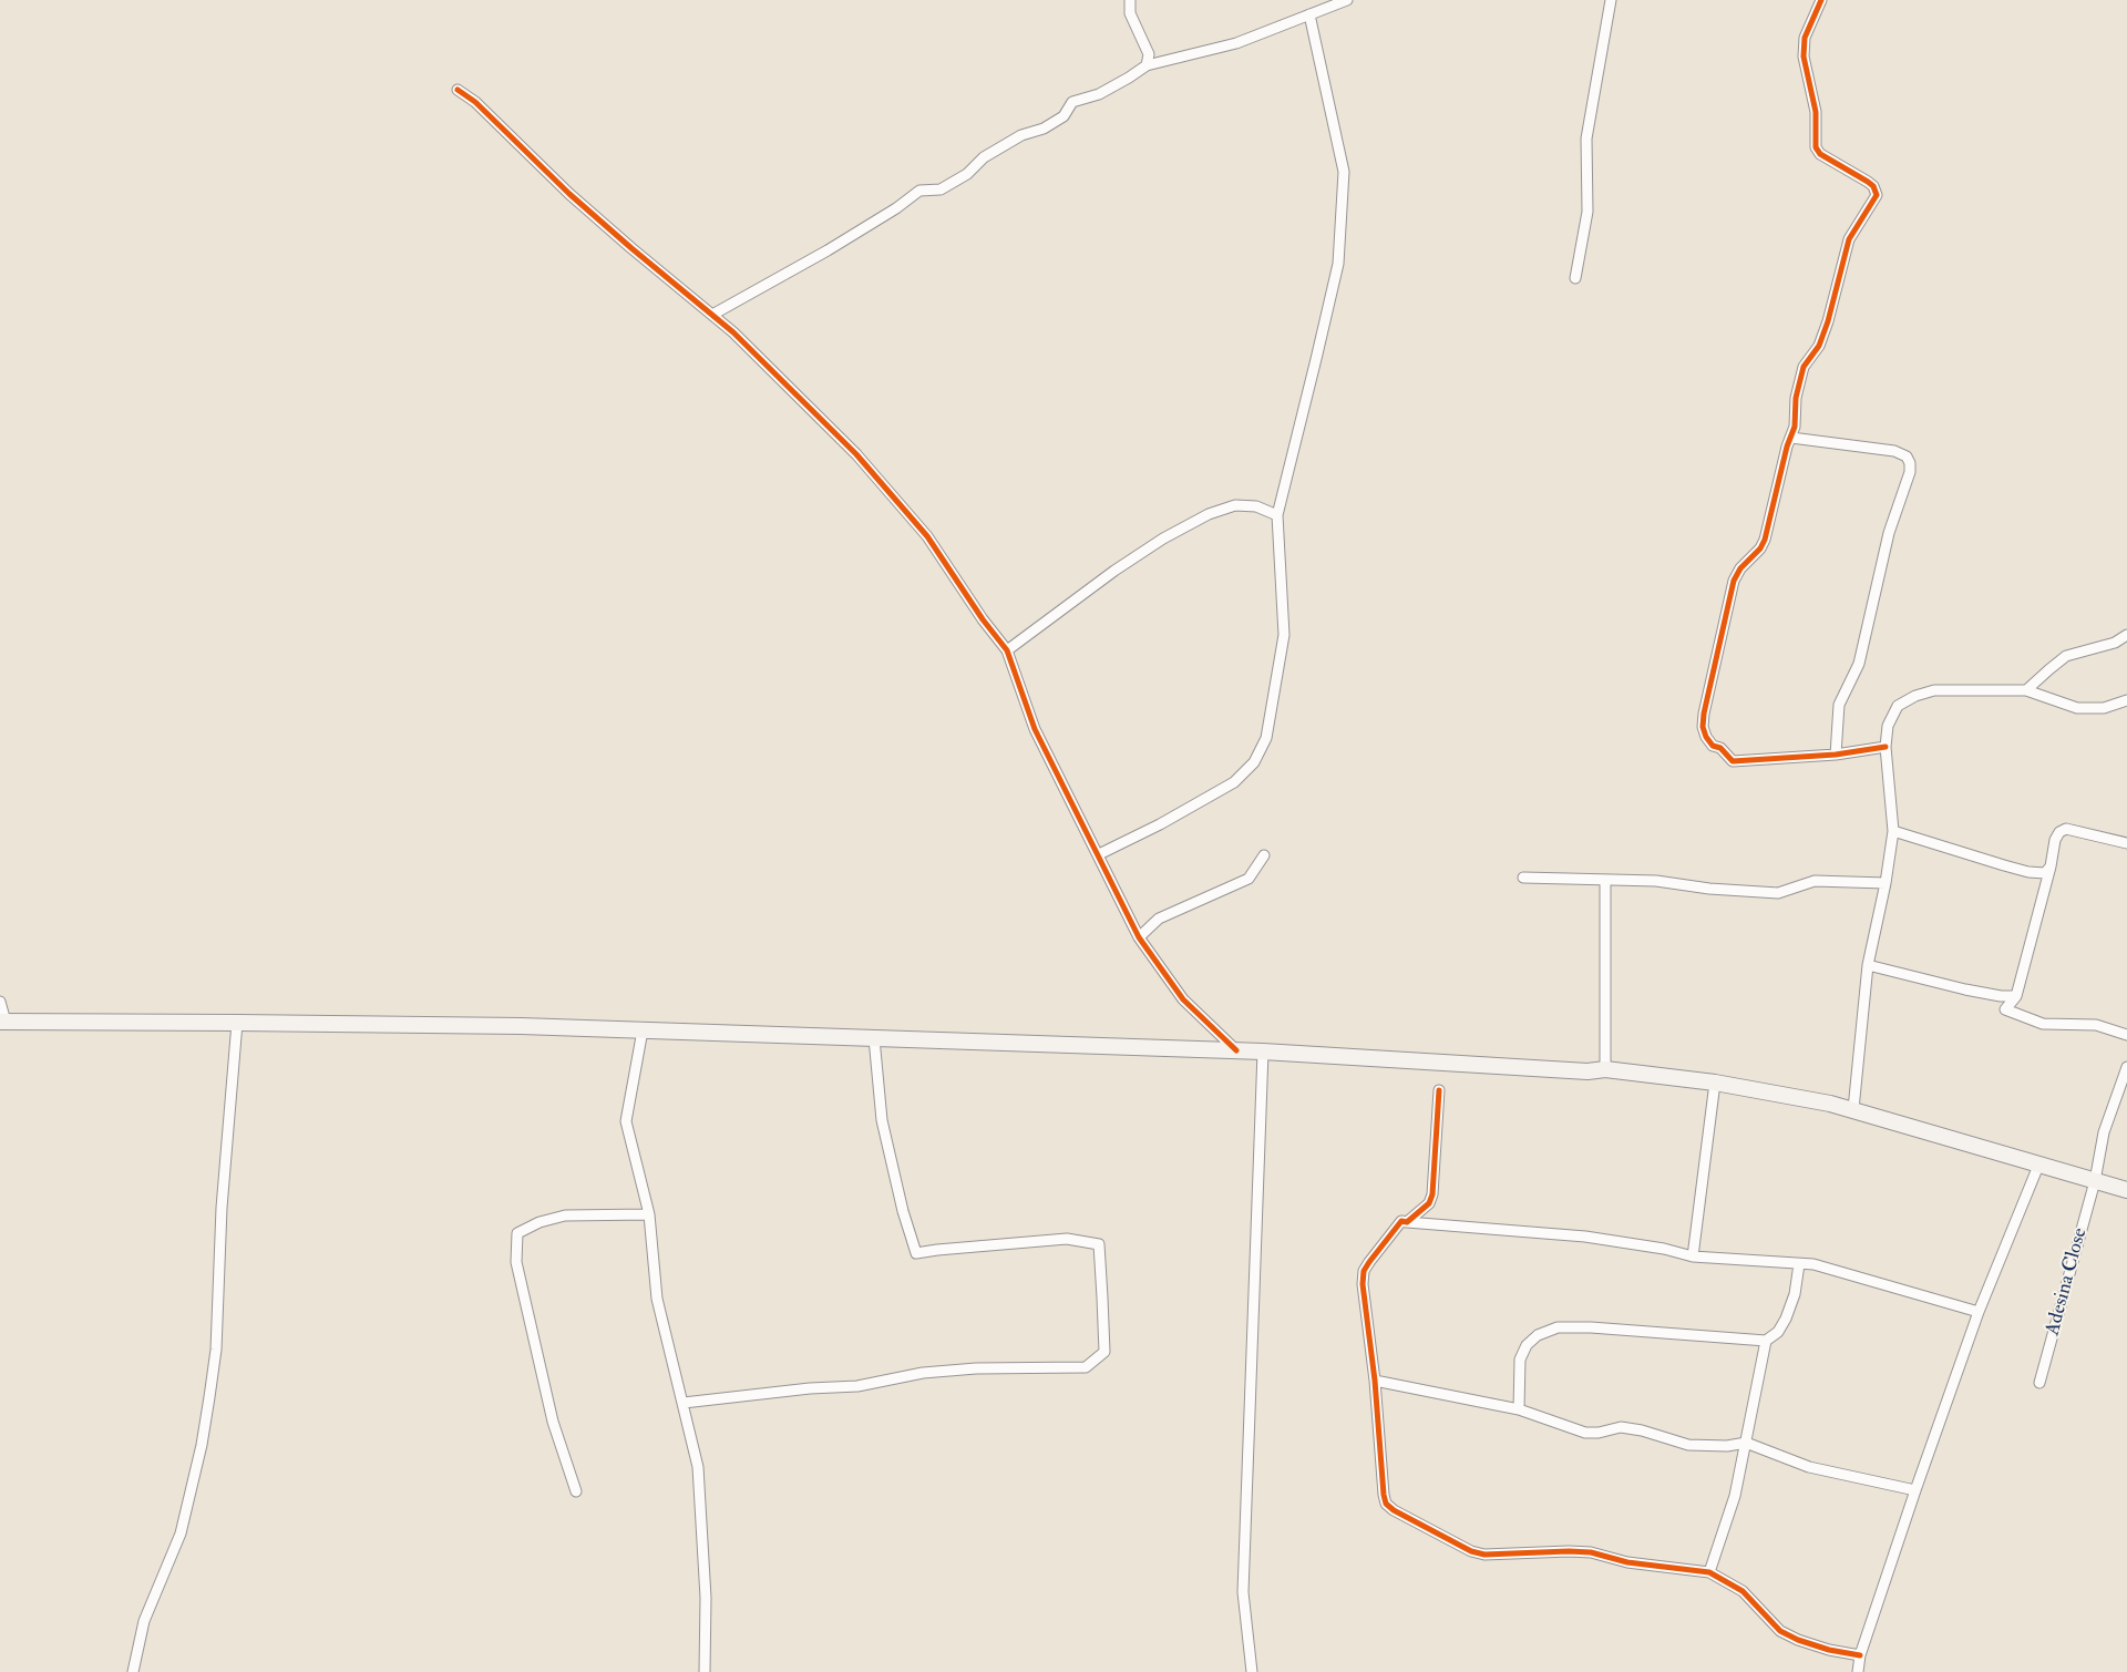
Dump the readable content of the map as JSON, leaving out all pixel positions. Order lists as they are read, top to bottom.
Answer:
{
  "streets": {
    "street": ["Adesina Close"]
  }
}
